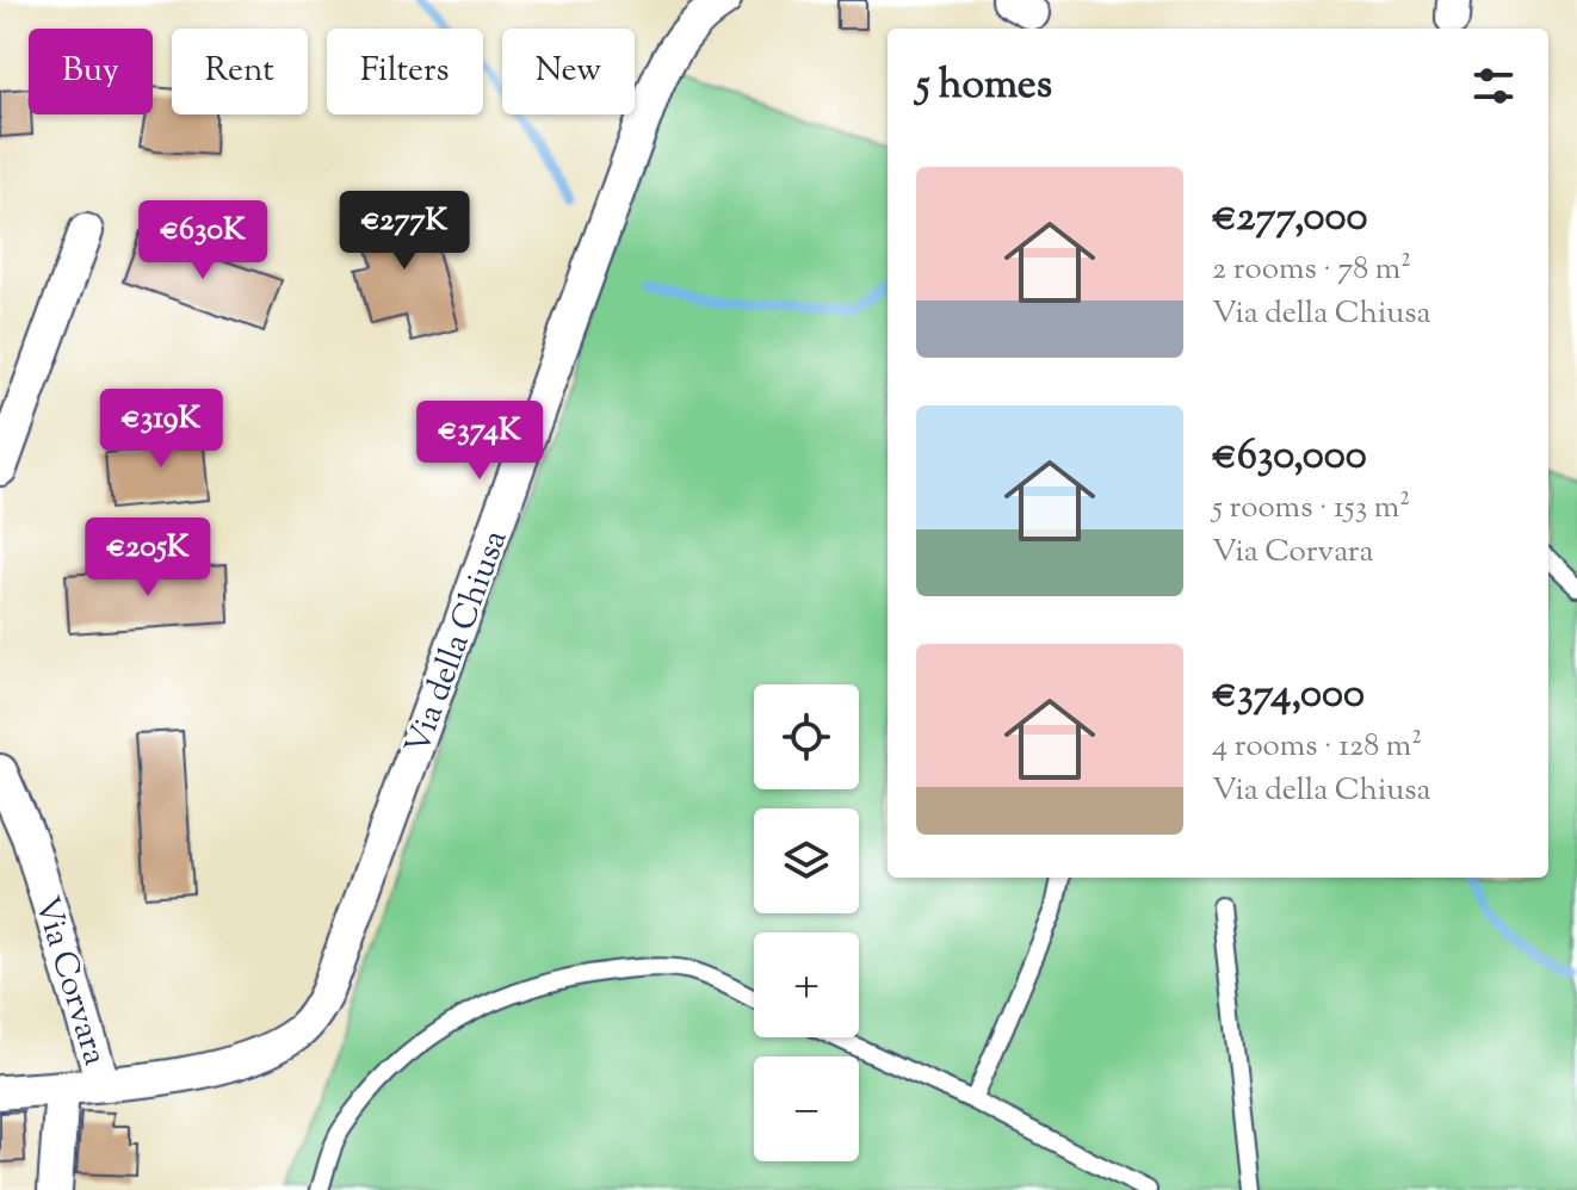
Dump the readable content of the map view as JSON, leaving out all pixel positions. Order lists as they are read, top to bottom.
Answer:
{
  "streets": {
    "street": ["Via della Chiusa", "Via Corvara"]
  },
  "crossings": [
    ["Via della Chiusa", "Via Corvara"]
  ],
  "page": {
    "chip": [
      "Buy",
      "Rent",
      "Filters",
      "New"
    ],
    "heading": "5 homes",
    "list": [
      {
        "name": "€277,000",
        "note": "2 rooms · 78 m² · Via della Chiusa"
      },
      {
        "name": "€630,000",
        "note": "5 rooms · 153 m² · Via Corvara"
      },
      {
        "name": "€374,000",
        "note": "4 rooms · 128 m² · Via della Chiusa"
      }
    ],
    "price": [
      "€277K",
      "€630K",
      "€319K",
      "€374K",
      "€205K"
    ],
    "map_buttons": ["+", "−"]
  }
}
